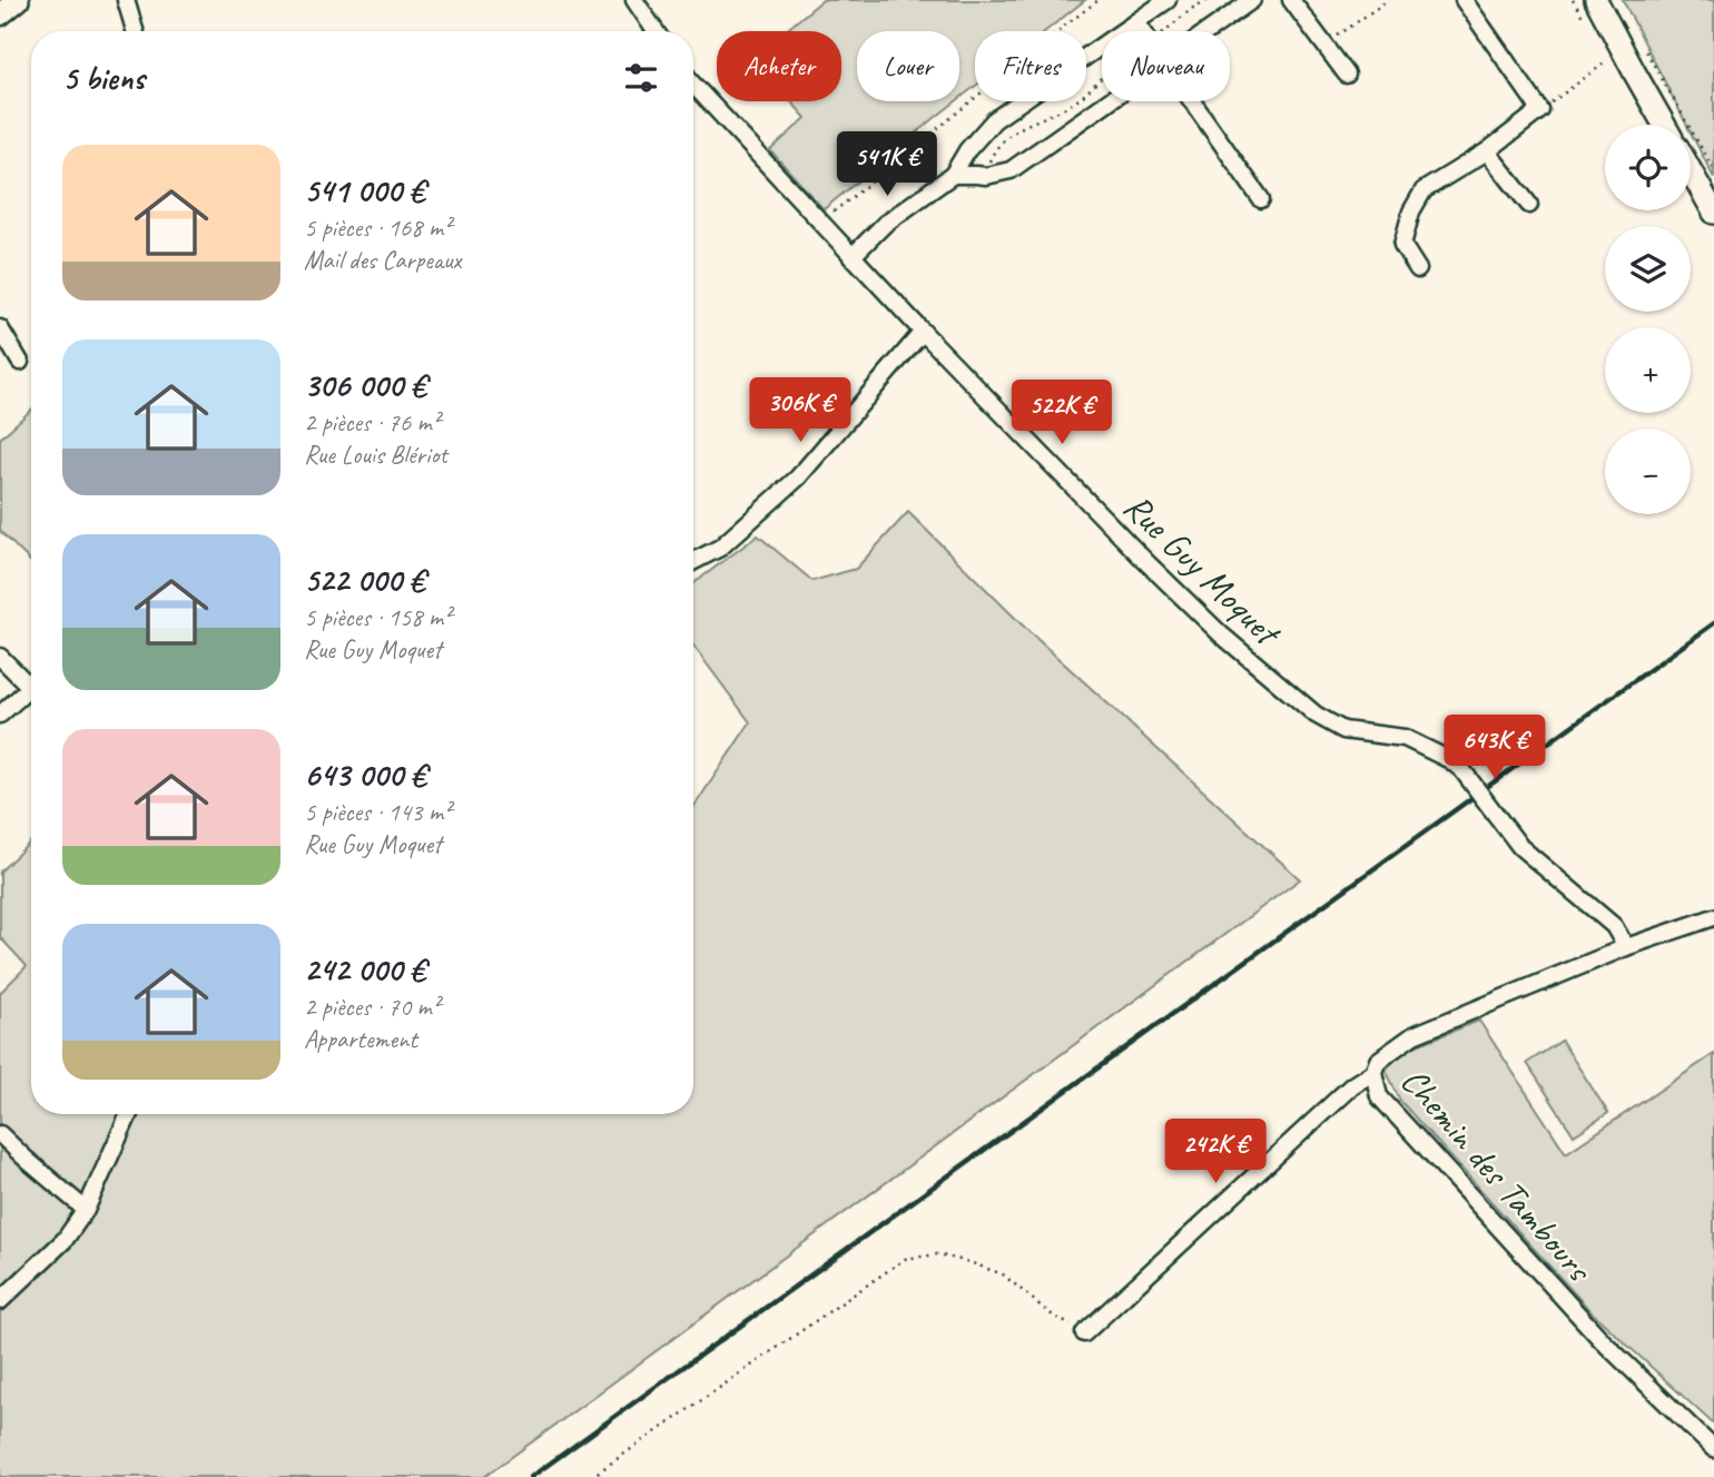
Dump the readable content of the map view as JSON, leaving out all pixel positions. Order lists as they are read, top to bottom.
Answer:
{
  "streets": {
    "street": ["Rue Guy Moquet", "Chemin des Tambours"]
  },
  "crossings": [
    ["Rue Guy Moquet", "Chemin des Tambours"]
  ],
  "page": {
    "chip": [
      "Acheter",
      "Louer",
      "Filtres",
      "Nouveau"
    ],
    "heading": "5 biens",
    "map_buttons": ["+", "−"],
    "list": [
      {
        "name": "541 000 €",
        "note": "5 pièces · 168 m² · Mail des Carpeaux"
      },
      {
        "name": "306 000 €",
        "note": "2 pièces · 76 m² · Rue Louis Blériot"
      },
      {
        "name": "522 000 €",
        "note": "5 pièces · 158 m² · Rue Guy Moquet"
      },
      {
        "name": "643 000 €",
        "note": "5 pièces · 143 m² · Rue Guy Moquet"
      },
      {
        "name": "242 000 €",
        "note": "2 pièces · 70 m² · Appartement"
      }
    ],
    "price": [
      "541K €",
      "306K €",
      "522K €",
      "643K €",
      "242K €"
    ]
  }
}
